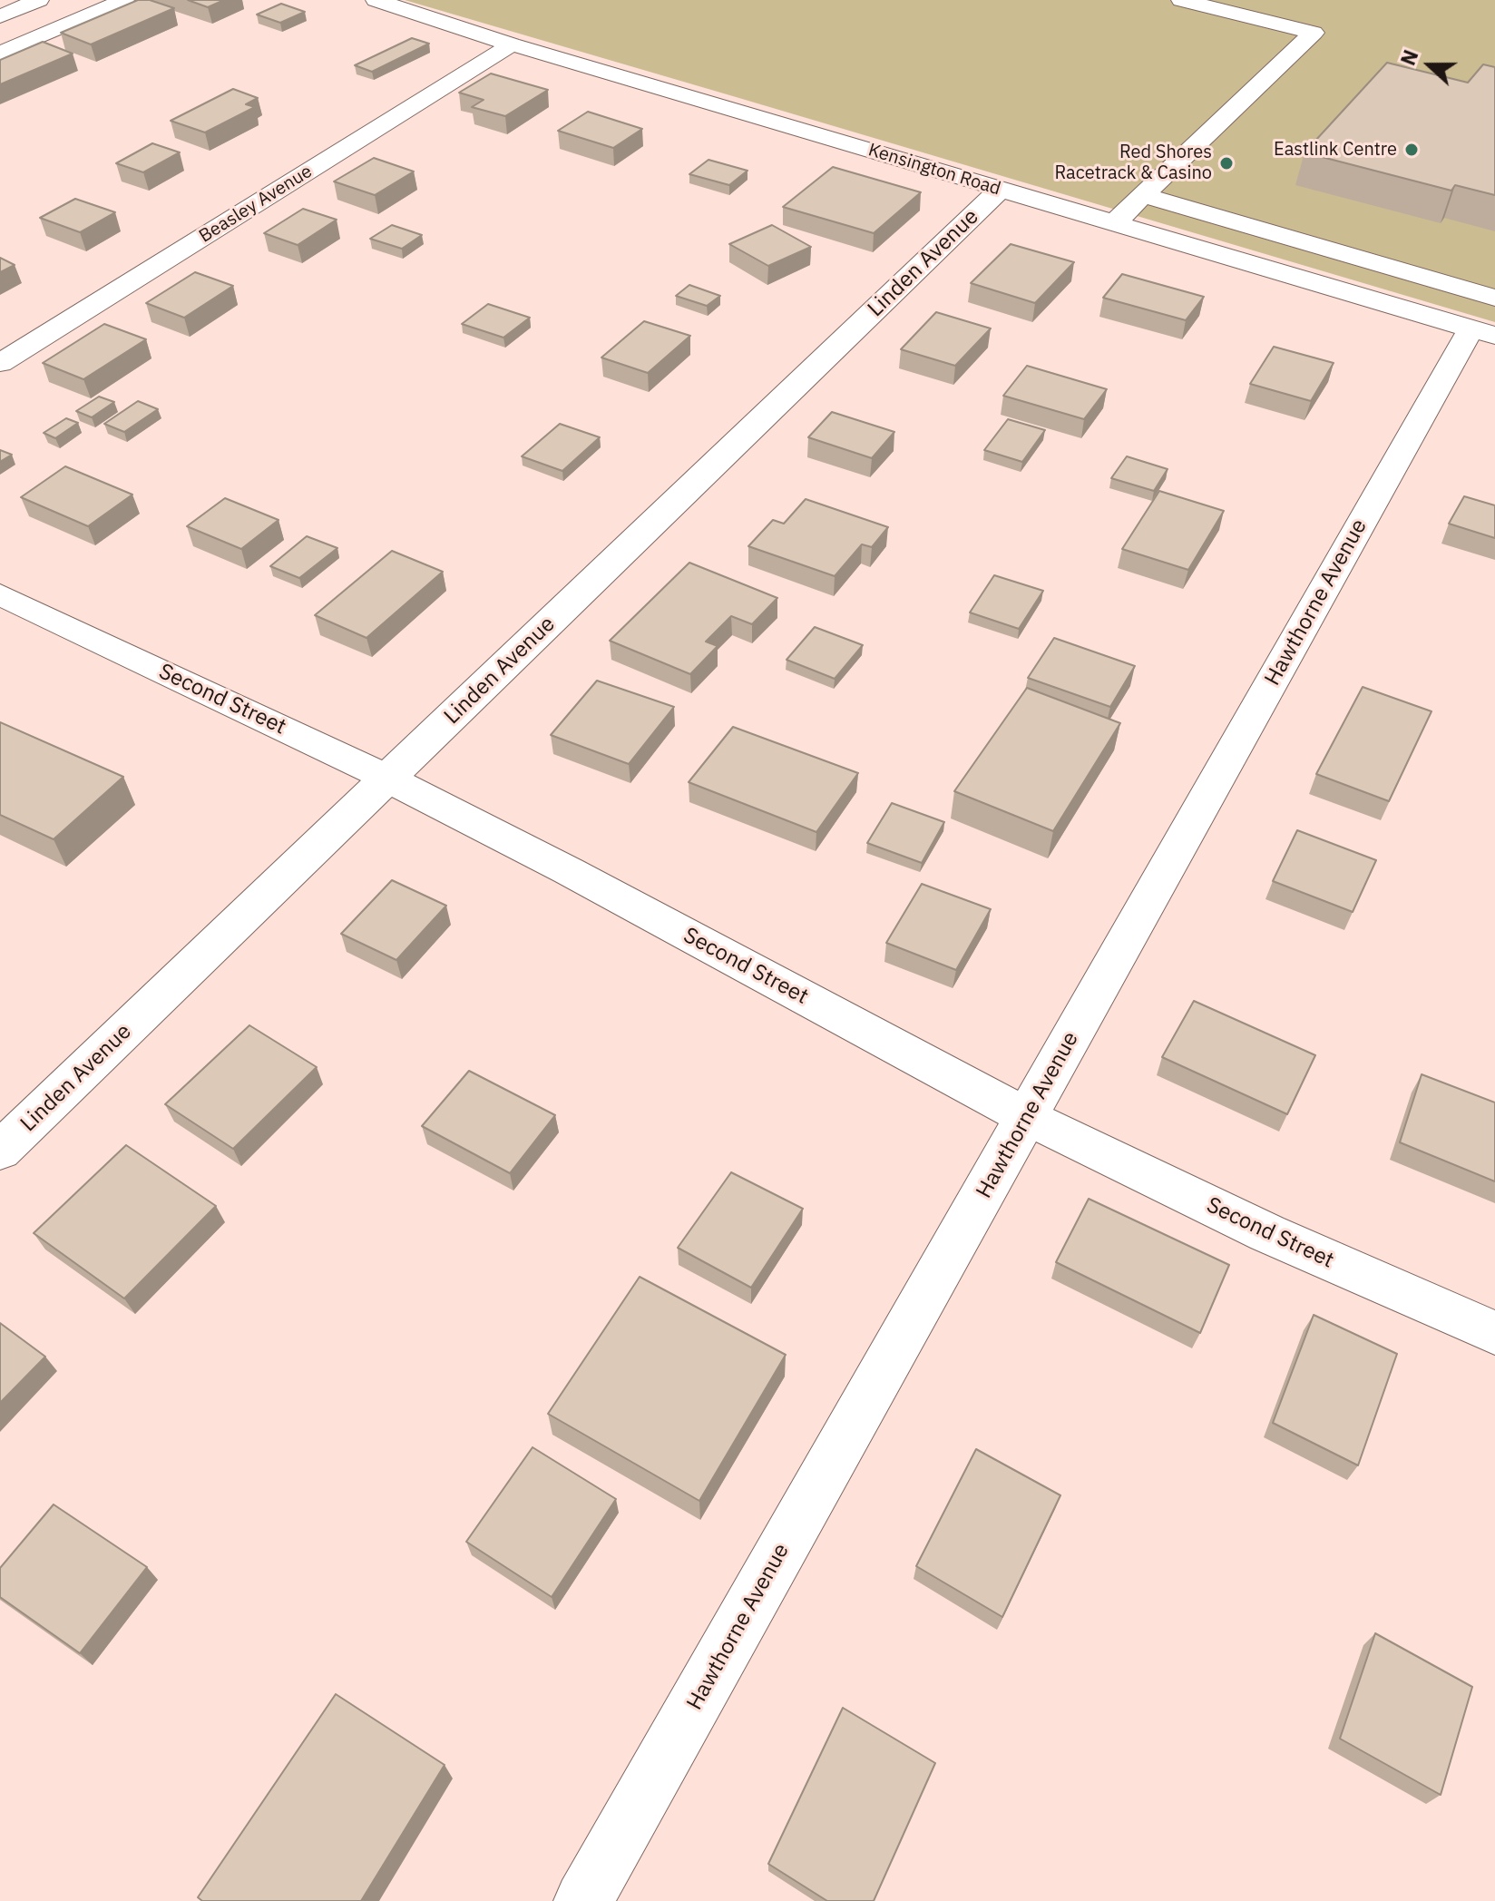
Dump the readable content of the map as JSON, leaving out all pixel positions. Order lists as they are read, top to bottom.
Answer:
{
  "streets": {
    "street": [
      "Kensington Road",
      "Beasley Avenue",
      "Linden Avenue",
      "Hawthorne Avenue",
      "Second Street"
    ]
  },
  "crossings": [
    ["Kensington Road", "Beasley Avenue"],
    ["Kensington Road", "Linden Avenue"],
    ["Kensington Road", "Hawthorne Avenue"],
    ["Linden Avenue", "Second Street"],
    ["Hawthorne Avenue", "Second Street"]
  ],
  "places": ["Eastlink Centre", "Red Shores Racetrack & Casino"],
  "north": "left"
}
